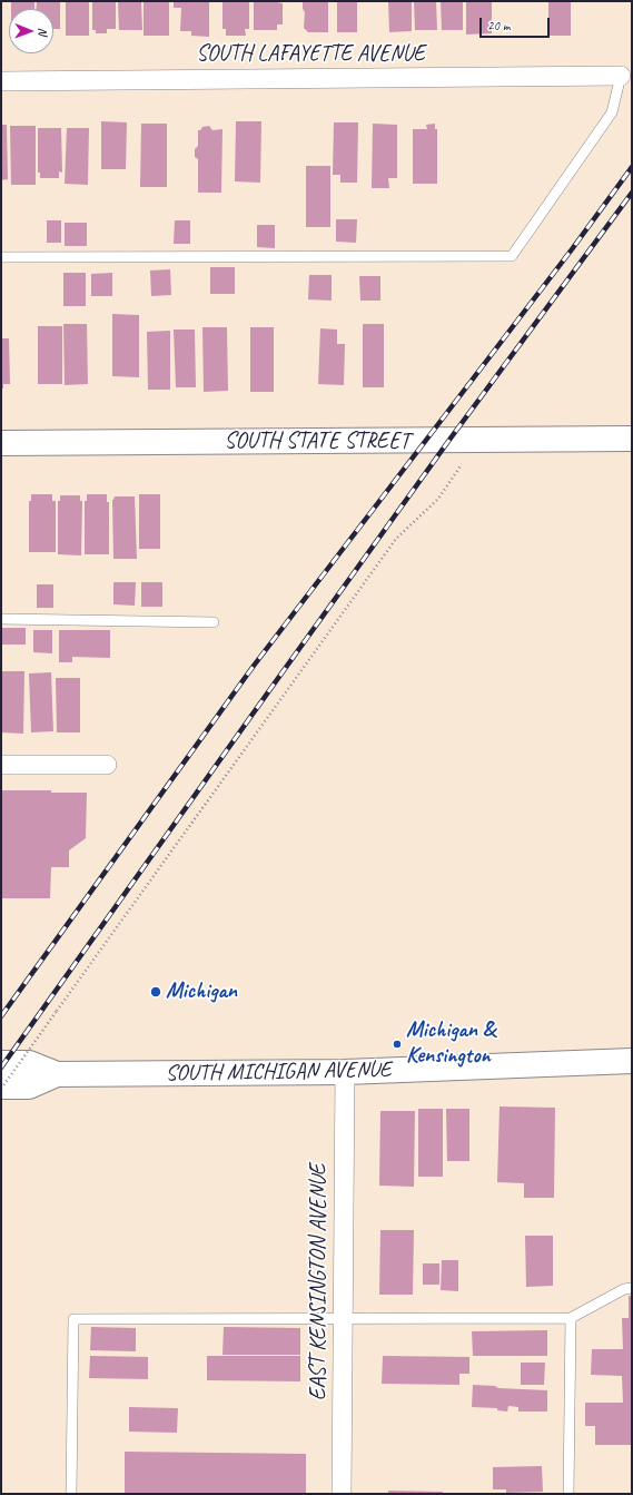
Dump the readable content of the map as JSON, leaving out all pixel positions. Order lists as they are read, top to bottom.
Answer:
{
  "streets": {
    "main road": ["SOUTH STATE STREET", "SOUTH MICHIGAN AVENUE"],
    "street": ["SOUTH LAFAYETTE AVENUE", "EAST KENSINGTON AVENUE"]
  },
  "crossings": [
    ["SOUTH MICHIGAN AVENUE", "EAST KENSINGTON AVENUE"]
  ],
  "places": ["Michigan", "Michigan & Kensington"],
  "scale_bar": "20 m",
  "north": "right"
}
